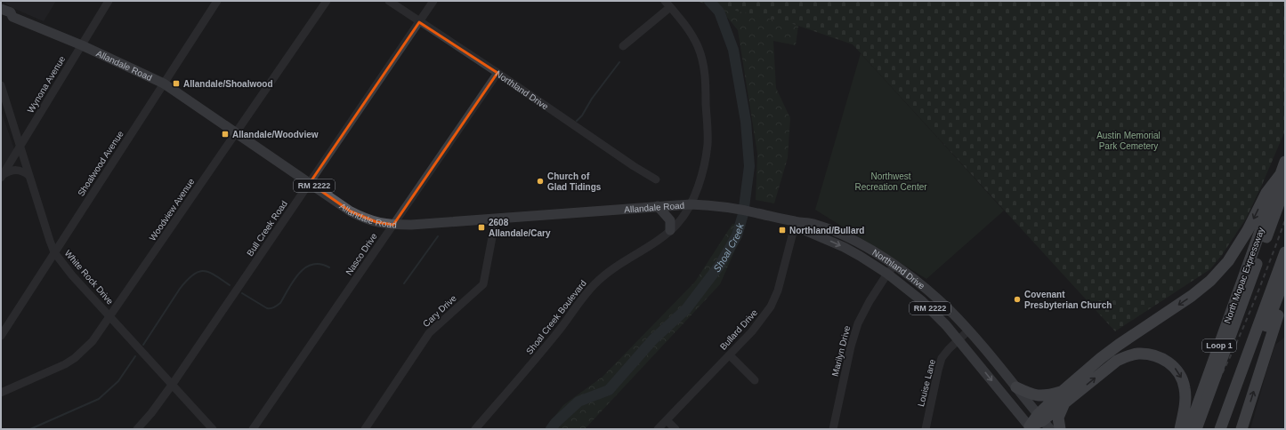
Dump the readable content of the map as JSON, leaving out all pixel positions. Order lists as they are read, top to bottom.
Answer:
{
  "streets": {
    "highway": ["North Mopac Expressway", "Loop 1"],
    "main road": ["Allandale Road", "Northland Drive", "RM 2222"],
    "street": [
      "Wynona Avenue",
      "Shoalwood Avenue",
      "Woodview Avenue",
      "Bull Creek Road",
      "Nasco Drive",
      "White Rock Drive",
      "Cary Drive",
      "Shoal Creek Boulevard",
      "Bullard Drive",
      "Marilyn Drive",
      "Louise Lane"
    ]
  },
  "crossings": [
    ["Allandale Road", "Wynona Avenue"],
    ["Allandale Road", "Northland Drive"],
    ["Allandale Road", "Shoalwood Avenue"],
    ["Allandale Road", "Woodview Avenue"],
    ["Allandale Road", "Bull Creek Road"],
    ["Allandale Road", "Nasco Drive"],
    ["Allandale Road", "Cary Drive"],
    ["Allandale Road", "Shoal Creek Boulevard"],
    ["Wynona Avenue", "White Rock Drive"],
    ["Northland Drive", "Bull Creek Road"],
    ["Northland Drive", "Nasco Drive"],
    ["Northland Drive", "Shoal Creek Boulevard"],
    ["Northland Drive", "Bullard Drive"],
    ["Northland Drive", "Marilyn Drive"],
    ["Northland Drive", "Louise Lane"],
    ["Shoalwood Avenue", "White Rock Drive"],
    ["Woodview Avenue", "White Rock Drive"],
    ["Bull Creek Road", "White Rock Drive"]
  ],
  "water": ["Shoal Creek"],
  "parks": ["Austin Memorial Park Cemetery", "Northwest Recreation Center"],
  "places": {
    "transit": [
      "Allandale/Shoalwood",
      "Allandale/Woodview",
      "2608 Allandale/Cary",
      "Northland/Bullard"
    ],
    "other": ["Church of Glad Tidings", "Covenant Presbyterian Church"]
  }
}
